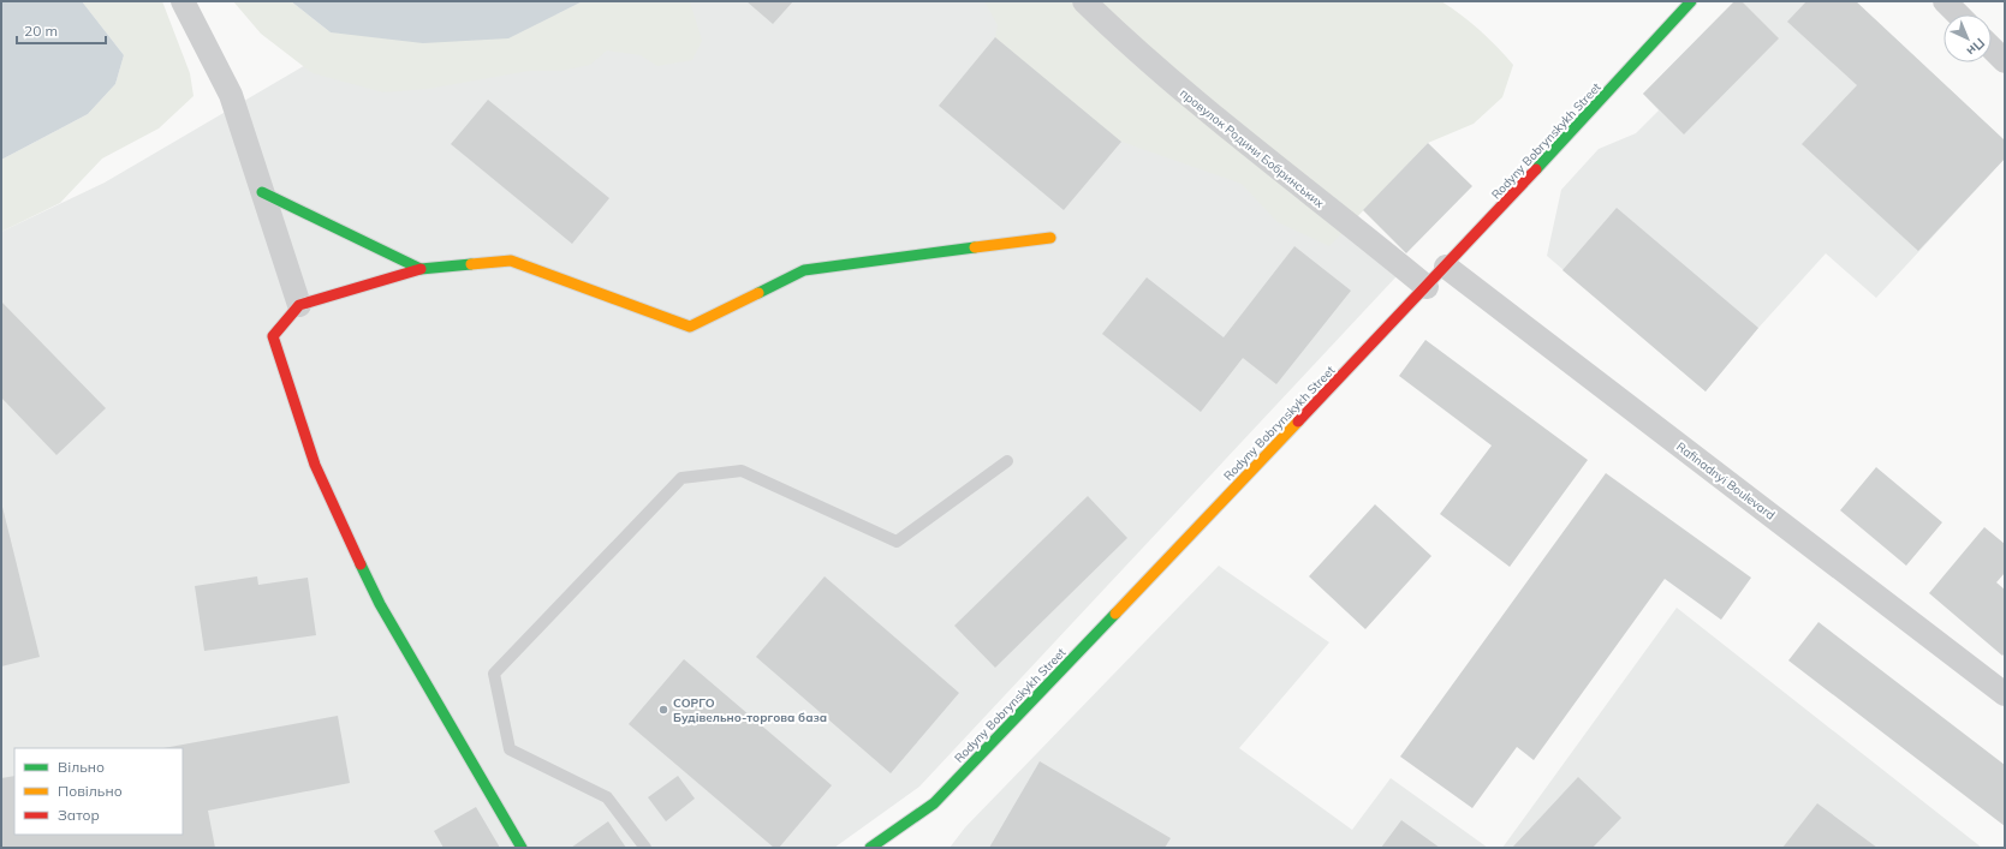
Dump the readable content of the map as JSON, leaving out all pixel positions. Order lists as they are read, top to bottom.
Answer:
{
  "streets": {
    "street": ["Rodyny Bobrynskykh Street", "провулок Родини Бобринських", "Rafinadnyi Boulevard"]
  },
  "crossings": [
    ["Rodyny Bobrynskykh Street", "провулок Родини Бобринських"],
    ["Rodyny Bobrynskykh Street", "Rafinadnyi Boulevard"]
  ],
  "places": ["СОРГО Будівельно-торгова база"],
  "legend": ["Вільно", "Повільно", "Затор"],
  "scale_bar": "20 m",
  "north": "bottom right"
}
